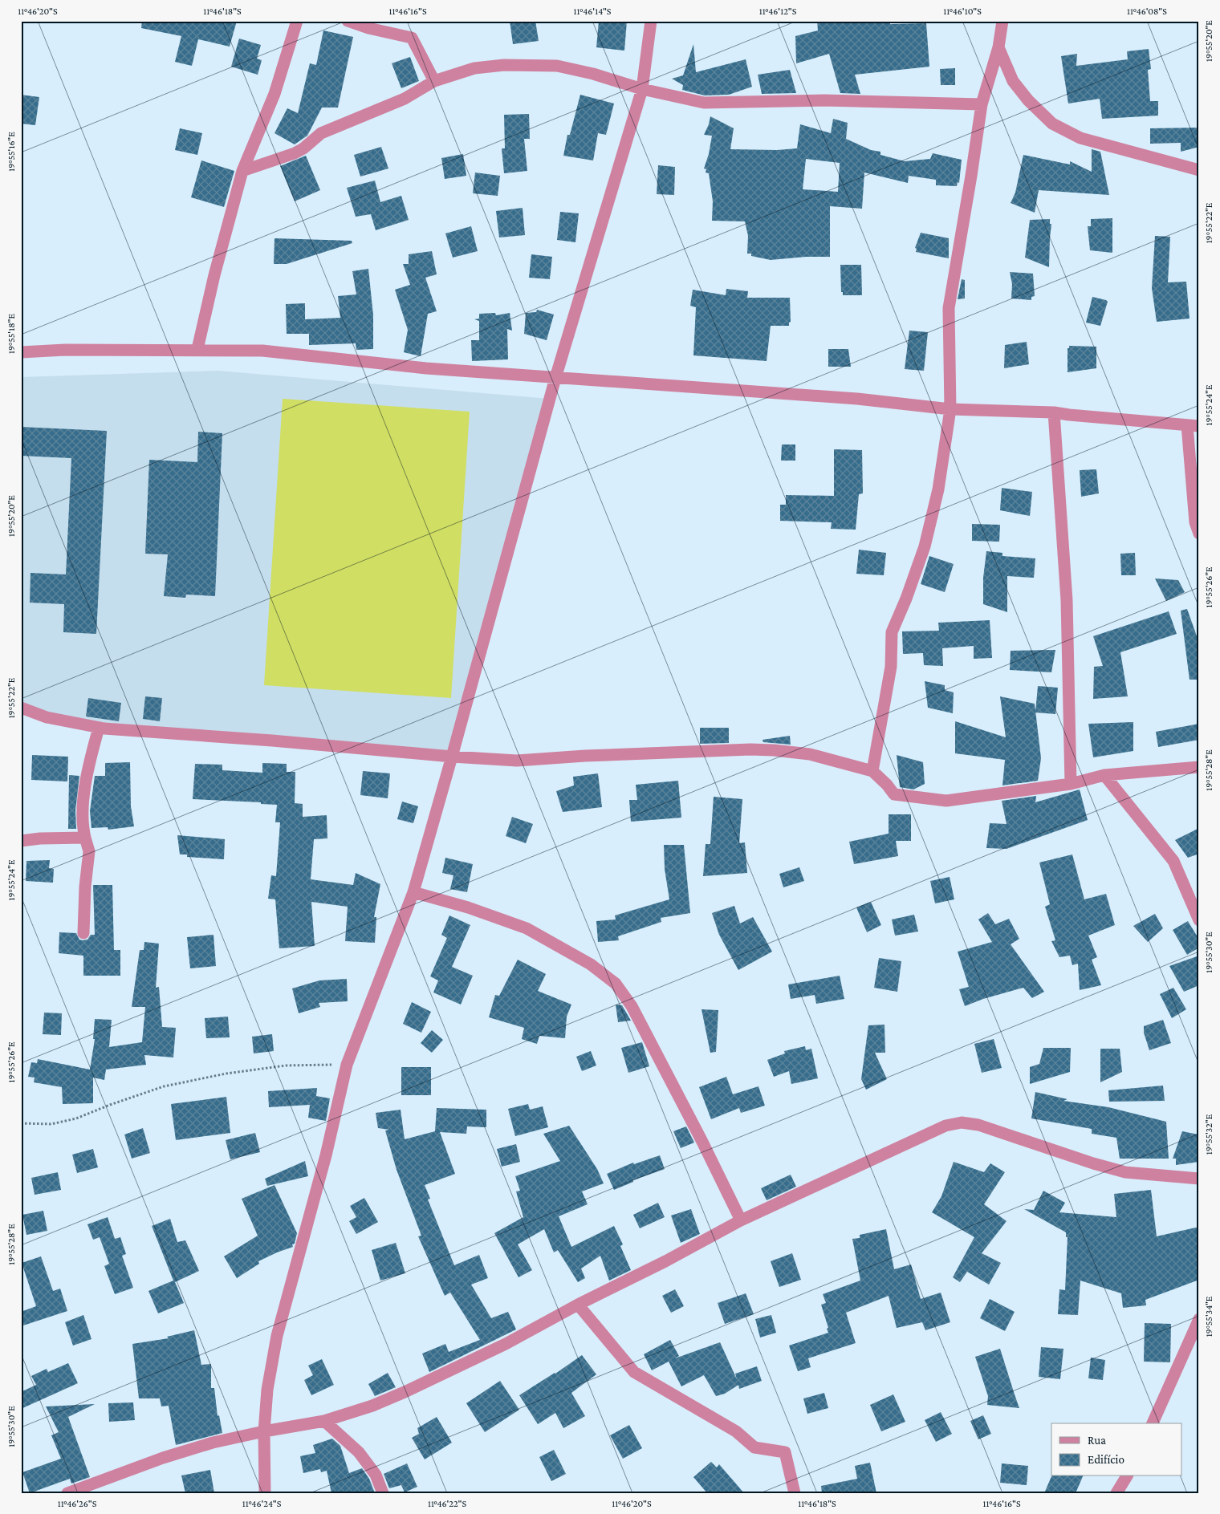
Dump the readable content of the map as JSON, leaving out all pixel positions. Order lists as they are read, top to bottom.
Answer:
{
  "legend": ["Rua", "Edifício"],
  "coordinates": [
    "11°46'20\"S",
    "11°46'18\"S",
    "11°46'16\"S",
    "11°46'14\"S",
    "11°46'12\"S",
    "11°46'10\"S",
    "11°46'08\"S",
    "19°55'20\"E",
    "19°55'16\"E",
    "19°55'22\"E",
    "19°55'18\"E",
    "19°55'24\"E",
    "19°55'26\"E",
    "19°55'28\"E",
    "19°55'30\"E",
    "19°55'32\"E",
    "19°55'34\"E",
    "11°46'26\"S",
    "11°46'24\"S",
    "11°46'22\"S"
  ]
}
